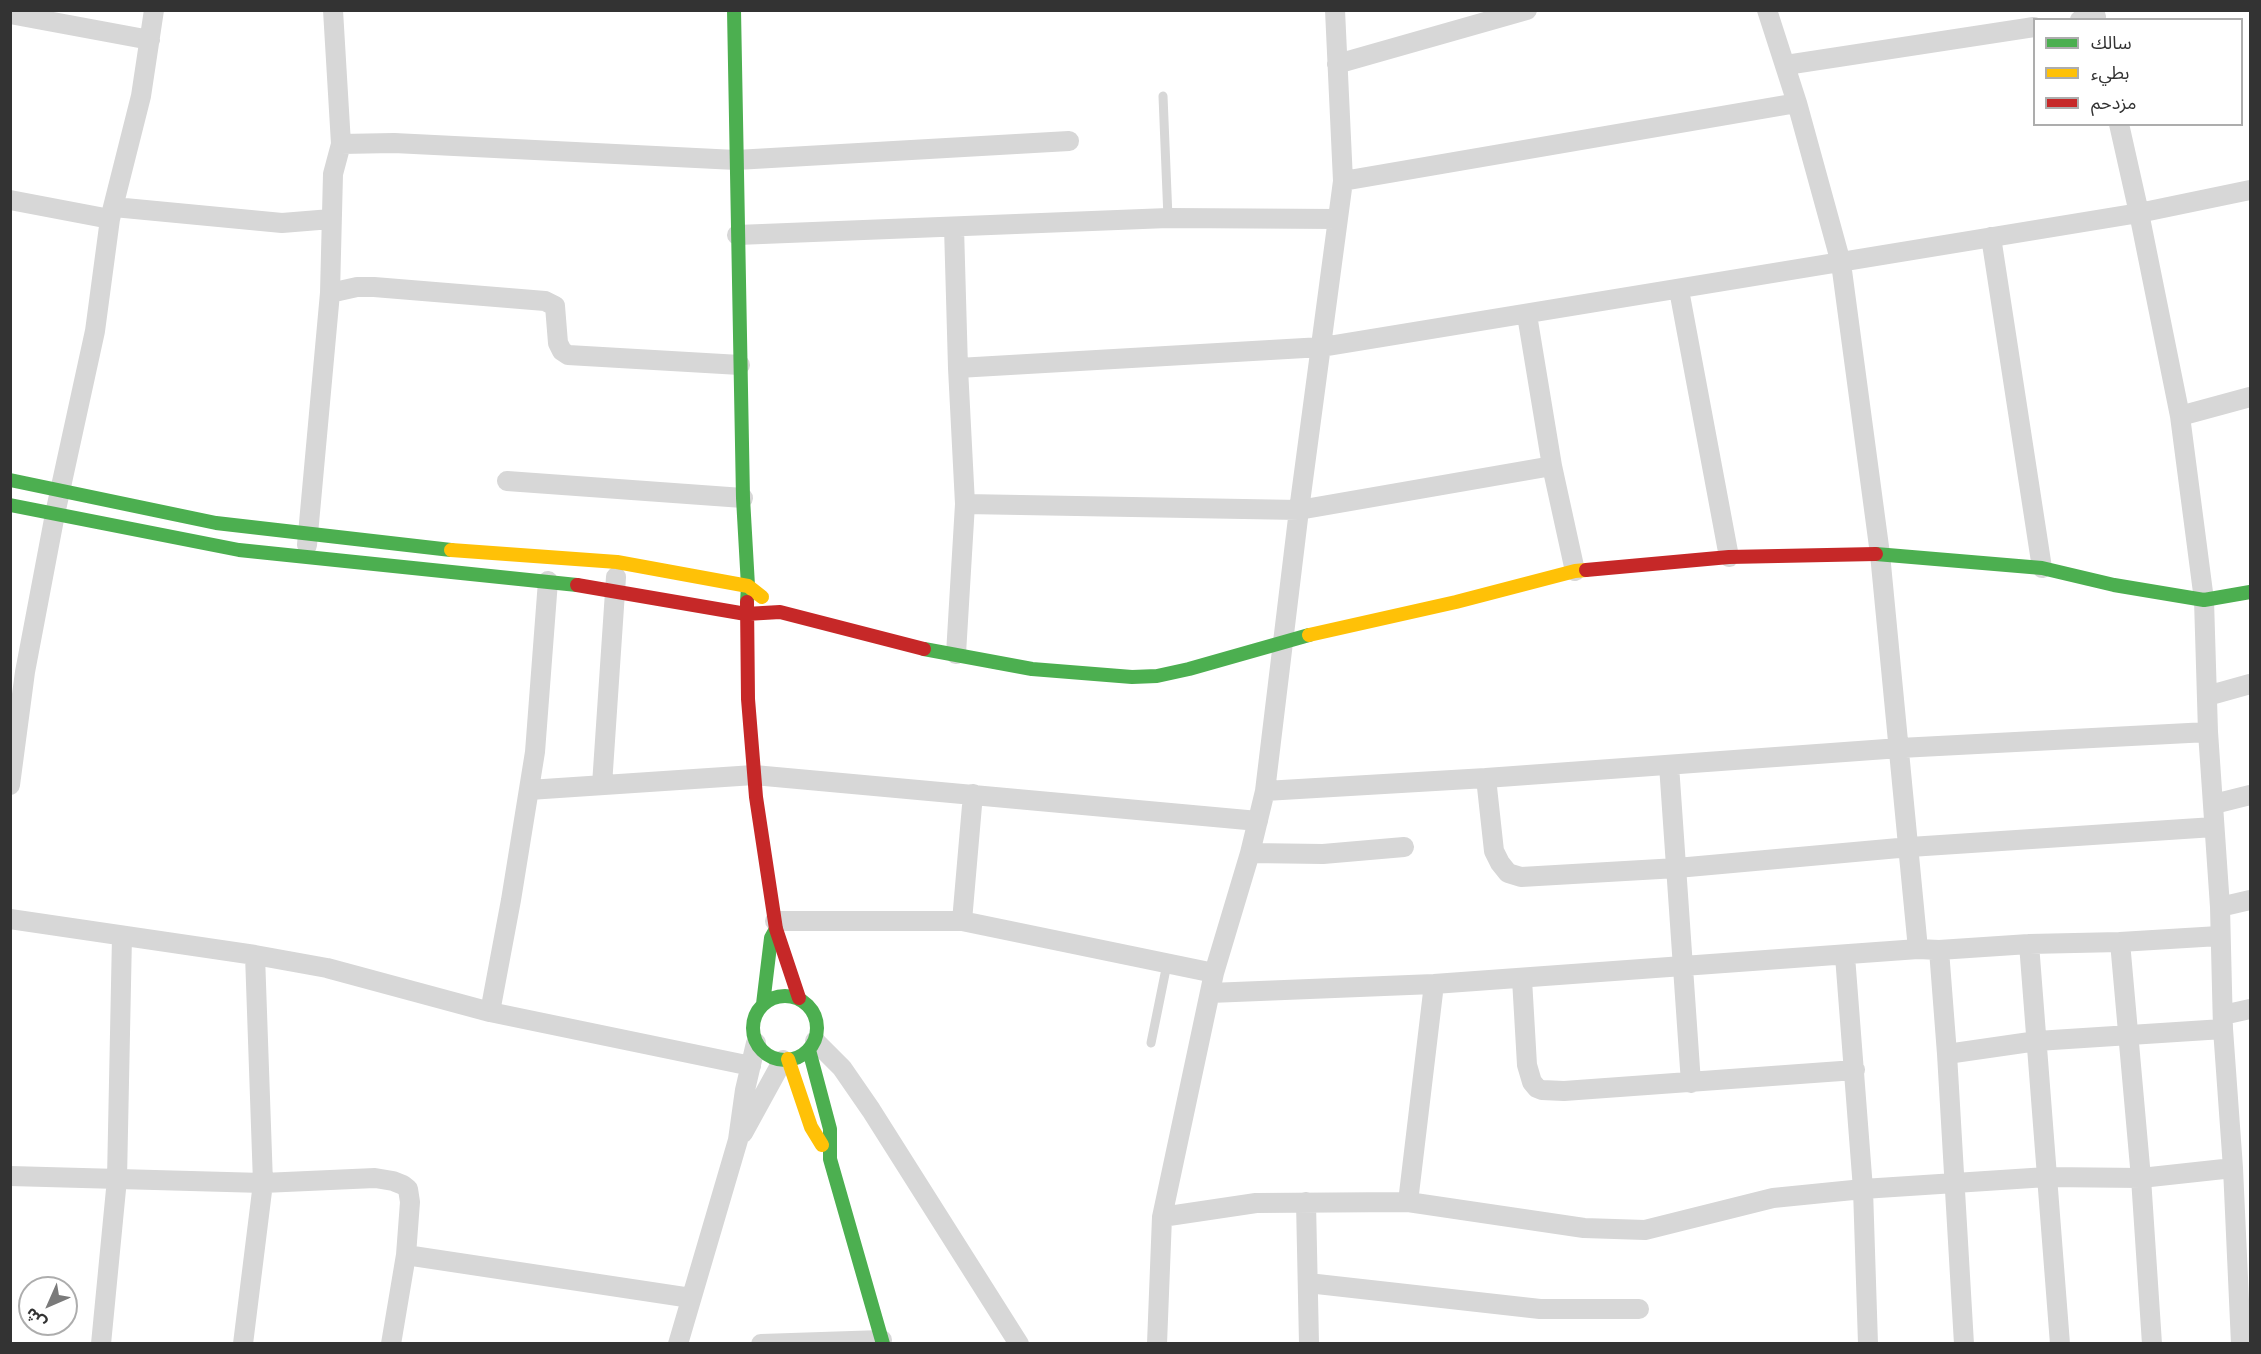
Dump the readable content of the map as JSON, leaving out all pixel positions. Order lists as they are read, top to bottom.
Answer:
{
  "legend": ["سالك", "بطيء", "مزدحم"],
  "north": "bottom left"
}
